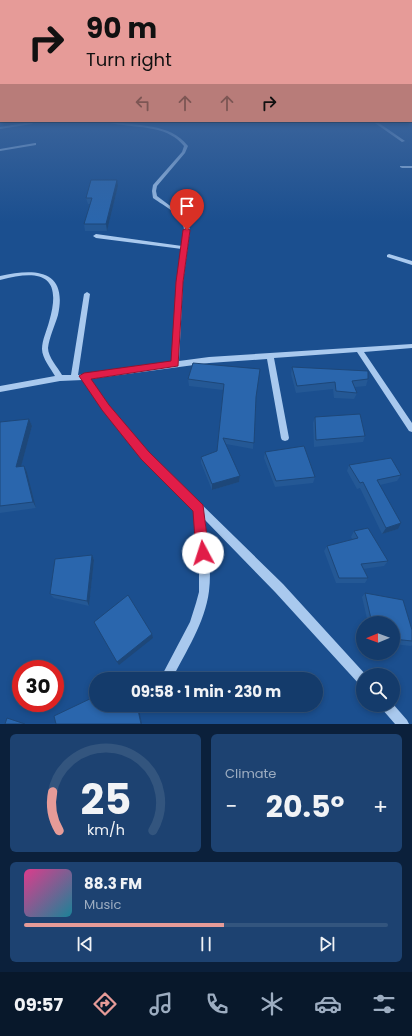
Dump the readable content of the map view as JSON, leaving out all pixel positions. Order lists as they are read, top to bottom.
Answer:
{
  "north": "left",
  "page": {
    "turn": ["90 m", "Turn right"],
    "limit": "30",
    "trip": "09:58 · 1 min · 230 m",
    "tile": "Climate",
    "heat": ["−", "20.5°", "+"],
    "song": ["88.3 FM", "Music"],
    "tabs": "09:57",
    "gauge": ["25", "km/h"]
  }
}
